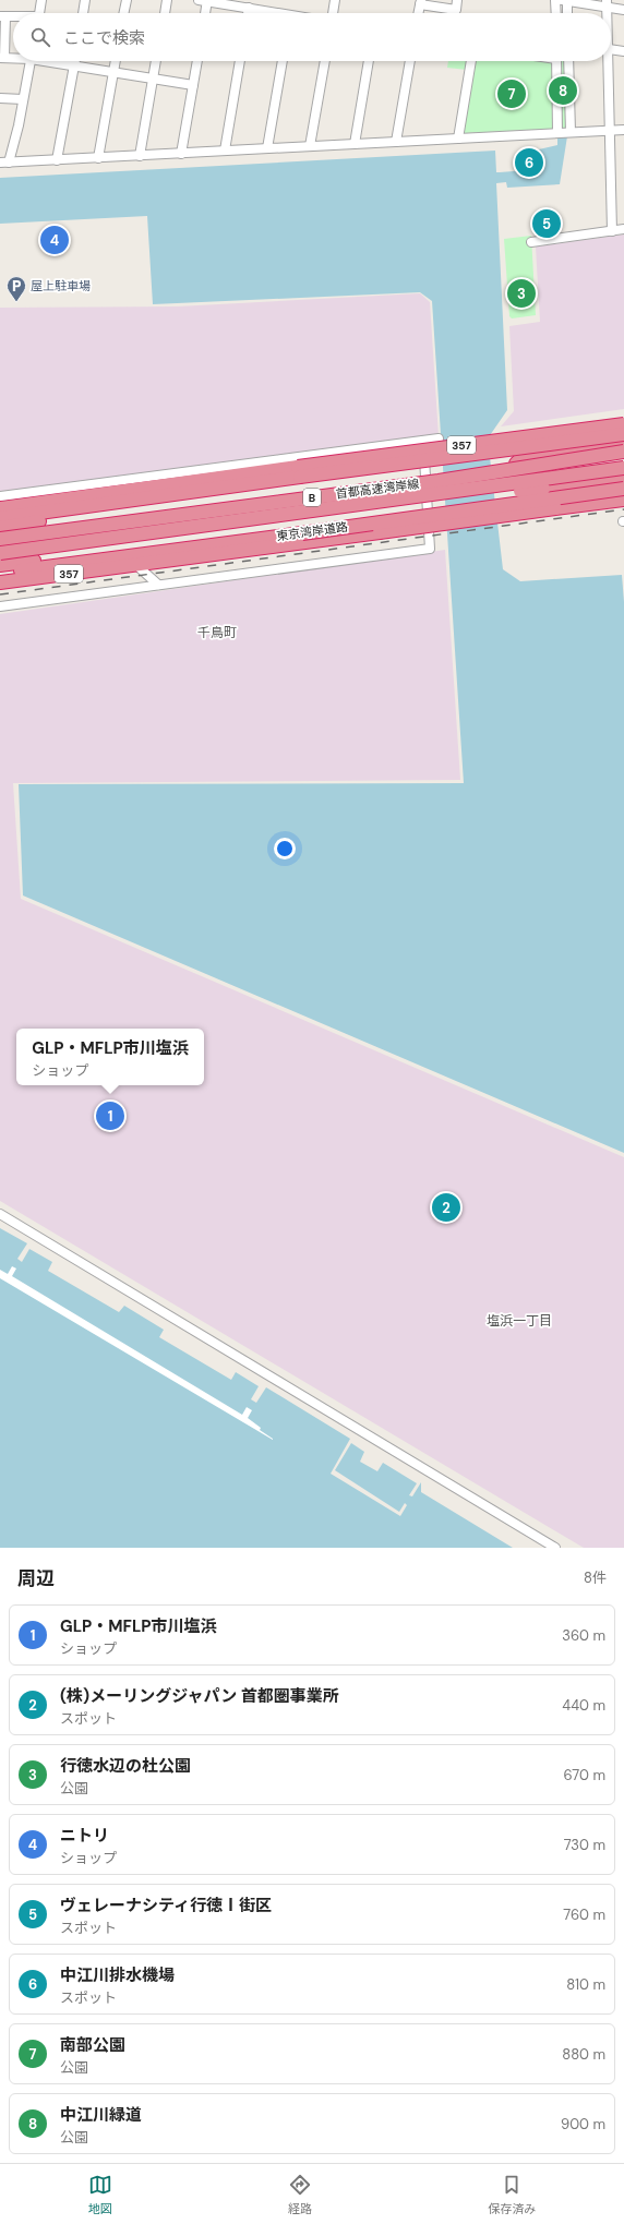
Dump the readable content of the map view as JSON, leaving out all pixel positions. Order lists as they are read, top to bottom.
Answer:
{
  "streets": {
    "highway": [
      "357",
      "首都高速湾岸線",
      "B",
      "東京湾岸道路"
    ]
  },
  "crossings": [
    ["357", "東京湾岸道路"]
  ],
  "districts": ["千鳥町", "塩浜一丁目"],
  "places": {
    "parking": ["屋上駐車場"]
  },
  "page": {
    "search": "ここで検索",
    "pins": [
      "8",
      "7",
      "6",
      "5",
      "4",
      "3",
      "1",
      "2"
    ],
    "popup": ["GLP・MFLP市川塩浜", "ショップ"],
    "heading": ["周辺", "8件"],
    "list": [
      {
        "mark": "1",
        "name": "GLP・MFLP市川塩浜",
        "note": "ショップ",
        "value": "360 m"
      },
      {
        "mark": "2",
        "name": "(株)メーリングジャパン 首都圏事業所",
        "note": "スポット",
        "value": "440 m"
      },
      {
        "mark": "3",
        "name": "行徳水辺の杜公園",
        "note": "公園",
        "value": "670 m"
      },
      {
        "mark": "4",
        "name": "ニトリ",
        "note": "ショップ",
        "value": "730 m"
      },
      {
        "mark": "5",
        "name": "ヴェレーナシティ行徳Ⅰ街区",
        "note": "スポット",
        "value": "760 m"
      },
      {
        "mark": "6",
        "name": "中江川排水機場",
        "note": "スポット",
        "value": "810 m"
      },
      {
        "mark": "7",
        "name": "南部公園",
        "note": "公園",
        "value": "880 m"
      },
      {
        "mark": "8",
        "name": "中江川緑道",
        "note": "公園",
        "value": "900 m"
      }
    ],
    "nav": ["地図", "経路", "保存済み"]
  }
}
